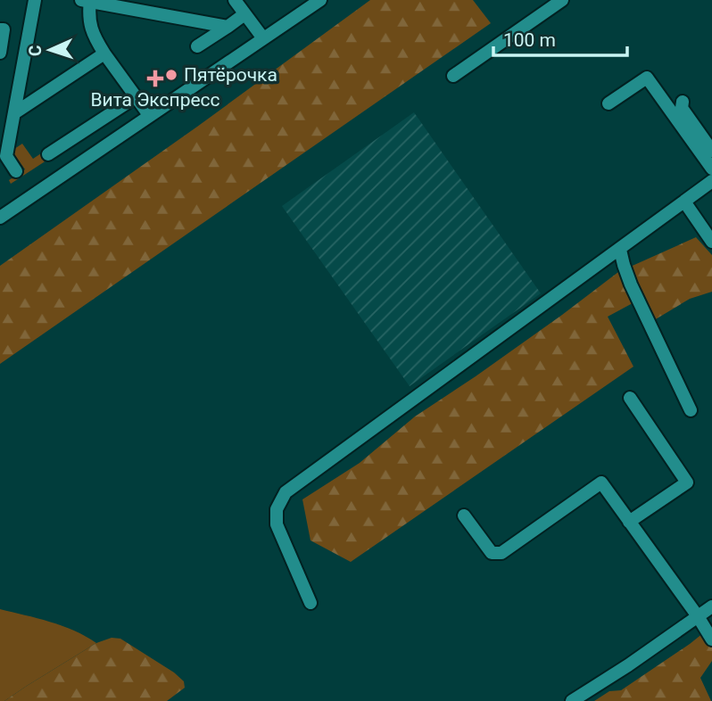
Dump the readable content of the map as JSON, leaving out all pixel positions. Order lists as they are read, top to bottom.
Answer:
{
  "places": {
    "other": ["Пятёрочка"],
    "health": ["Вита Экспресс"]
  },
  "scale_bar": "100 m",
  "north": "left"
}
